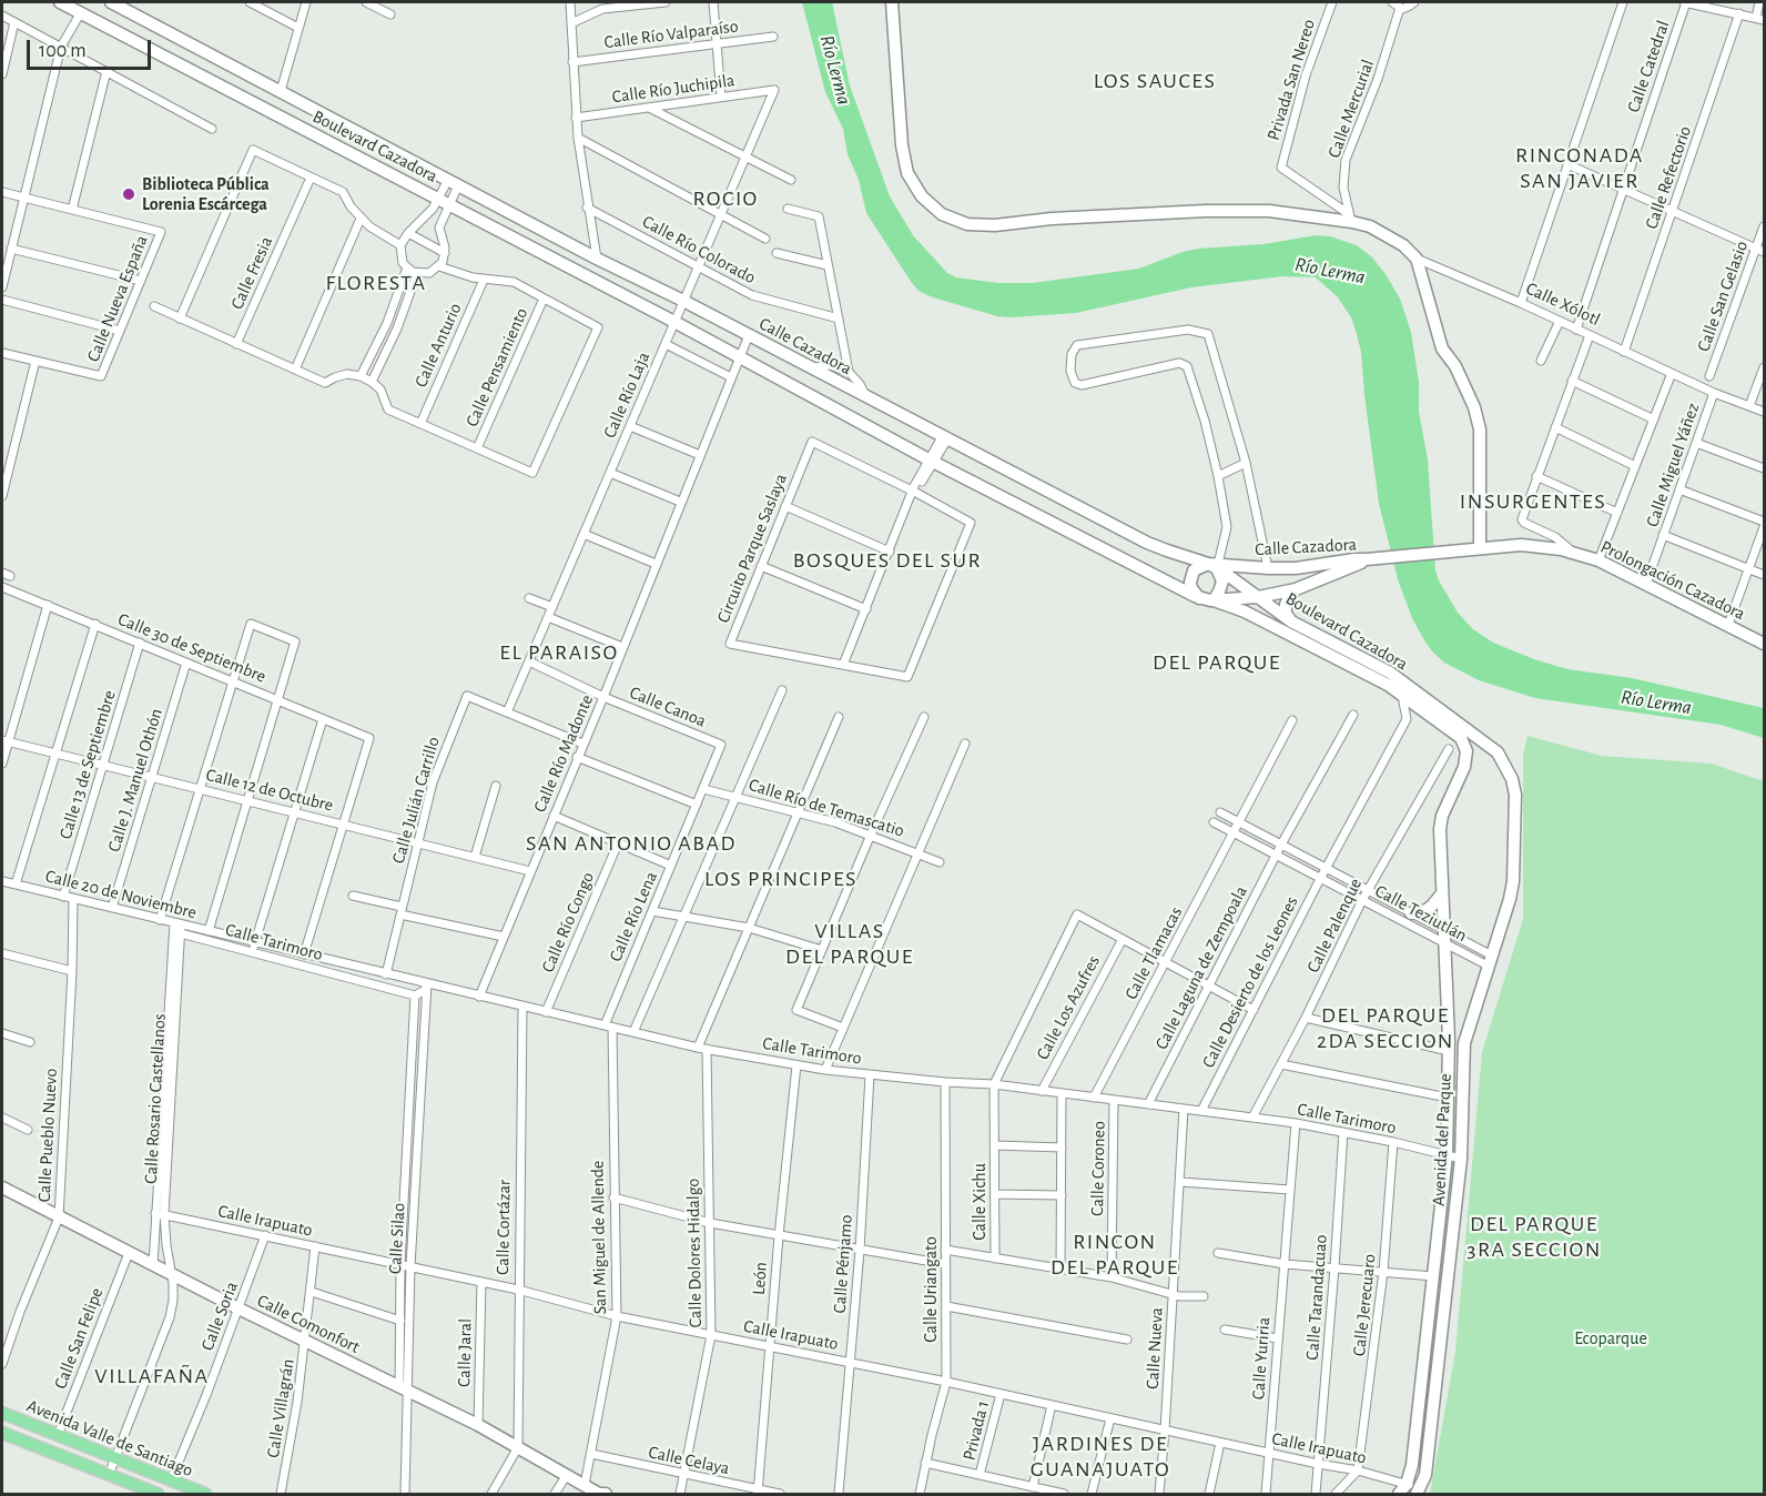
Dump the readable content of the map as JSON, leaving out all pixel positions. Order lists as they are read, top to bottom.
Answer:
{
  "streets": {
    "main road": ["Avenida Valle de Santiago"],
    "street": [
      "Calle Río Valparaíso",
      "Calle Catedral",
      "Privada San Nereo",
      "Calle Río Juchipila",
      "Calle Mercurial",
      "Boulevard Cazadora",
      "Calle Refectorio",
      "Calle Río Colorado",
      "Calle Fresia",
      "Calle San Gelasio",
      "Calle Nueva España",
      "Calle Xólotl",
      "Calle Anturio",
      "Calle Cazadora",
      "Calle Pensamiento",
      "Calle Río Laja",
      "Calle Miguel Yáñez",
      "Circuito Parque Saslaya",
      "Prolongación Cazadora",
      "Calle 30 de Septiembre",
      "Calle Canoa",
      "Calle Río Madonte",
      "Calle 13 de Septiembre",
      "Calle J. Manuel Othón",
      "Calle 12 de Octubre",
      "Calle Julián Carrillo",
      "Calle Río de Temascatio",
      "Calle 20 de Noviembre",
      "Calle Teziutlán",
      "Calle Río Lena",
      "Calle Río Congo",
      "Calle Palenque",
      "Calle Tarimoro",
      "Calle Tlamacas",
      "Calle Laguna de Zempoala",
      "Calle Desierto de los Leones",
      "Calle Los Azufres",
      "Calle Rosario Castellanos",
      "Calle Pueblo Nuevo",
      "Avenida del Parque",
      "Calle Coroneo",
      "Calle Xichu",
      "Calle Irapuato",
      "Calle Cortázar",
      "San Miguel de Allende",
      "Calle Silao",
      "Calle Dolores Hidalgo",
      "Calle Pénjamo",
      "León",
      "Calle Uriangato",
      "Calle Tarandacuao",
      "Calle Jerecuaro",
      "Calle Soria",
      "Calle Comonfort",
      "Calle San Felipe",
      "Calle Nueva",
      "Calle Jaral",
      "Calle Yuriria",
      "Calle Villagrán",
      "Privada 1",
      "Calle Celaya"
    ]
  },
  "crossings": [
    ["Calle Catedral", "Calle Xólotl"],
    ["Privada San Nereo", "Calle Mercurial"],
    ["Privada San Nereo", "Calle Xólotl"],
    ["Calle Río Juchipila", "Calle Río Laja"],
    ["Calle Mercurial", "Calle Xólotl"],
    ["Boulevard Cazadora", "Calle Cazadora"],
    ["Boulevard Cazadora", "Calle Río Laja"],
    ["Boulevard Cazadora", "Calle Desierto de los Leones"],
    ["Boulevard Cazadora", "Avenida del Parque"],
    ["Calle Refectorio", "Calle Xólotl"],
    ["Calle Río Colorado", "Calle Río Laja"],
    ["Calle Xólotl", "Calle Miguel Yáñez"],
    ["Calle Cazadora", "Calle Río Laja"],
    ["Calle Cazadora", "Prolongación Cazadora"],
    ["Calle Cazadora", "Calle Río Madonte"],
    ["Calle Río Laja", "Calle Canoa"],
    ["Calle Río Laja", "Calle Julián Carrillo"],
    ["Calle Miguel Yáñez", "Prolongación Cazadora"],
    ["Calle 30 de Septiembre", "Calle 13 de Septiembre"],
    ["Calle 30 de Septiembre", "Calle J. Manuel Othón"],
    ["Calle 30 de Septiembre", "Calle 12 de Octubre"],
    ["Calle Canoa", "Calle Río Madonte"],
    ["Calle Canoa", "Calle Río Lena"],
    ["Calle Río Madonte", "Calle 12 de Octubre"],
    ["Calle Río Madonte", "Calle Tarimoro"],
    ["Calle 13 de Septiembre", "Calle 12 de Octubre"],
    ["Calle 13 de Septiembre", "Calle 20 de Noviembre"],
    ["Calle J. Manuel Othón", "Calle 12 de Octubre"],
    ["Calle J. Manuel Othón", "Calle 20 de Noviembre"],
    ["Calle 12 de Octubre", "Calle Julián Carrillo"],
    ["Calle Julián Carrillo", "Calle 20 de Noviembre"],
    ["Calle Río de Temascatio", "Calle Río Lena"],
    ["Calle Río de Temascatio", "Calle Dolores Hidalgo"],
    ["Calle 20 de Noviembre", "Calle Tarimoro"],
    ["Calle 20 de Noviembre", "Calle Rosario Castellanos"],
    ["Calle 20 de Noviembre", "Calle Pueblo Nuevo"],
    ["Calle 20 de Noviembre", "Calle Silao"],
    ["Calle Teziutlán", "Calle Palenque"],
    ["Calle Teziutlán", "Calle Tlamacas"],
    ["Calle Teziutlán", "Calle Laguna de Zempoala"],
    ["Calle Teziutlán", "Calle Desierto de los Leones"],
    ["Calle Teziutlán", "Avenida del Parque"],
    ["Calle Río Lena", "Calle Tarimoro"],
    ["Calle Río Lena", "San Miguel de Allende"],
    ["Calle Río Congo", "Calle Tarimoro"],
    ["Calle Palenque", "Calle Tarimoro"],
    ["Calle Tarimoro", "Calle Tlamacas"],
    ["Calle Tarimoro", "Calle Laguna de Zempoala"],
    ["Calle Tarimoro", "Calle Desierto de los Leones"],
    ["Calle Tarimoro", "Calle Los Azufres"],
    ["Calle Tarimoro", "Calle Rosario Castellanos"],
    ["Calle Tarimoro", "Avenida del Parque"],
    ["Calle Tarimoro", "Calle Coroneo"],
    ["Calle Tarimoro", "Calle Xichu"],
    ["Calle Tarimoro", "Calle Cortázar"],
    ["Calle Tarimoro", "San Miguel de Allende"],
    ["Calle Tarimoro", "Calle Silao"],
    ["Calle Tarimoro", "Calle Dolores Hidalgo"],
    ["Calle Tarimoro", "Calle Pénjamo"],
    ["Calle Tarimoro", "León"],
    ["Calle Tarimoro", "Calle Uriangato"],
    ["Calle Tarimoro", "Calle Tarandacuao"],
    ["Calle Tarimoro", "Calle Jerecuaro"],
    ["Calle Tarimoro", "Calle Nueva"],
    ["Calle Tarimoro", "Calle Yuriria"],
    ["Calle Rosario Castellanos", "Calle Irapuato"],
    ["Calle Rosario Castellanos", "Calle Comonfort"],
    ["Calle Rosario Castellanos", "Avenida Valle de Santiago"],
    ["Calle Pueblo Nuevo", "Calle Comonfort"],
    ["Avenida del Parque", "Calle Irapuato"],
    ["Calle Irapuato", "Calle Cortázar"],
    ["Calle Irapuato", "San Miguel de Allende"],
    ["Calle Irapuato", "Calle Silao"],
    ["Calle Irapuato", "Calle Dolores Hidalgo"],
    ["Calle Irapuato", "Calle Pénjamo"],
    ["Calle Irapuato", "León"],
    ["Calle Irapuato", "Calle Uriangato"],
    ["Calle Irapuato", "Calle Tarandacuao"],
    ["Calle Irapuato", "Calle Jerecuaro"],
    ["Calle Irapuato", "Calle Soria"],
    ["Calle Irapuato", "Calle Nueva"],
    ["Calle Irapuato", "Calle Jaral"],
    ["Calle Irapuato", "Calle Yuriria"],
    ["Calle Irapuato", "Calle Villagrán"],
    ["Calle Irapuato", "Privada 1"],
    ["Calle Cortázar", "Calle Comonfort"],
    ["San Miguel de Allende", "Calle Comonfort"],
    ["San Miguel de Allende", "Calle Celaya"],
    ["Calle Silao", "Calle Comonfort"],
    ["Calle Dolores Hidalgo", "Calle Celaya"],
    ["León", "Calle Celaya"],
    ["Calle Soria", "Calle Comonfort"],
    ["Calle Soria", "Avenida Valle de Santiago"],
    ["Calle Comonfort", "Calle San Felipe"],
    ["Calle Comonfort", "Calle Jaral"],
    ["Calle Comonfort", "Calle Villagrán"],
    ["Calle San Felipe", "Avenida Valle de Santiago"]
  ],
  "districts": [
    "LOS SAUCES",
    "RINCONADA SAN JAVIER",
    "ROCIO",
    "FLORESTA",
    "INSURGENTES",
    "BOSQUES DEL SUR",
    "EL PARAISO",
    "DEL PARQUE",
    "SAN ANTONIO ABAD",
    "LOS PRINCIPES",
    "VILLAS DEL PARQUE",
    "DEL PARQUE 2DA SECCION",
    "DEL PARQUE 3RA SECCION",
    "RINCON DEL PARQUE",
    "VILLAFAÑA",
    "JARDINES DE GUANAJUATO"
  ],
  "water": ["Río Lerma"],
  "parks": ["Ecoparque"],
  "places": ["Biblioteca Pública Lorenia Escárcega"],
  "scale_bar": "100 m"
}
